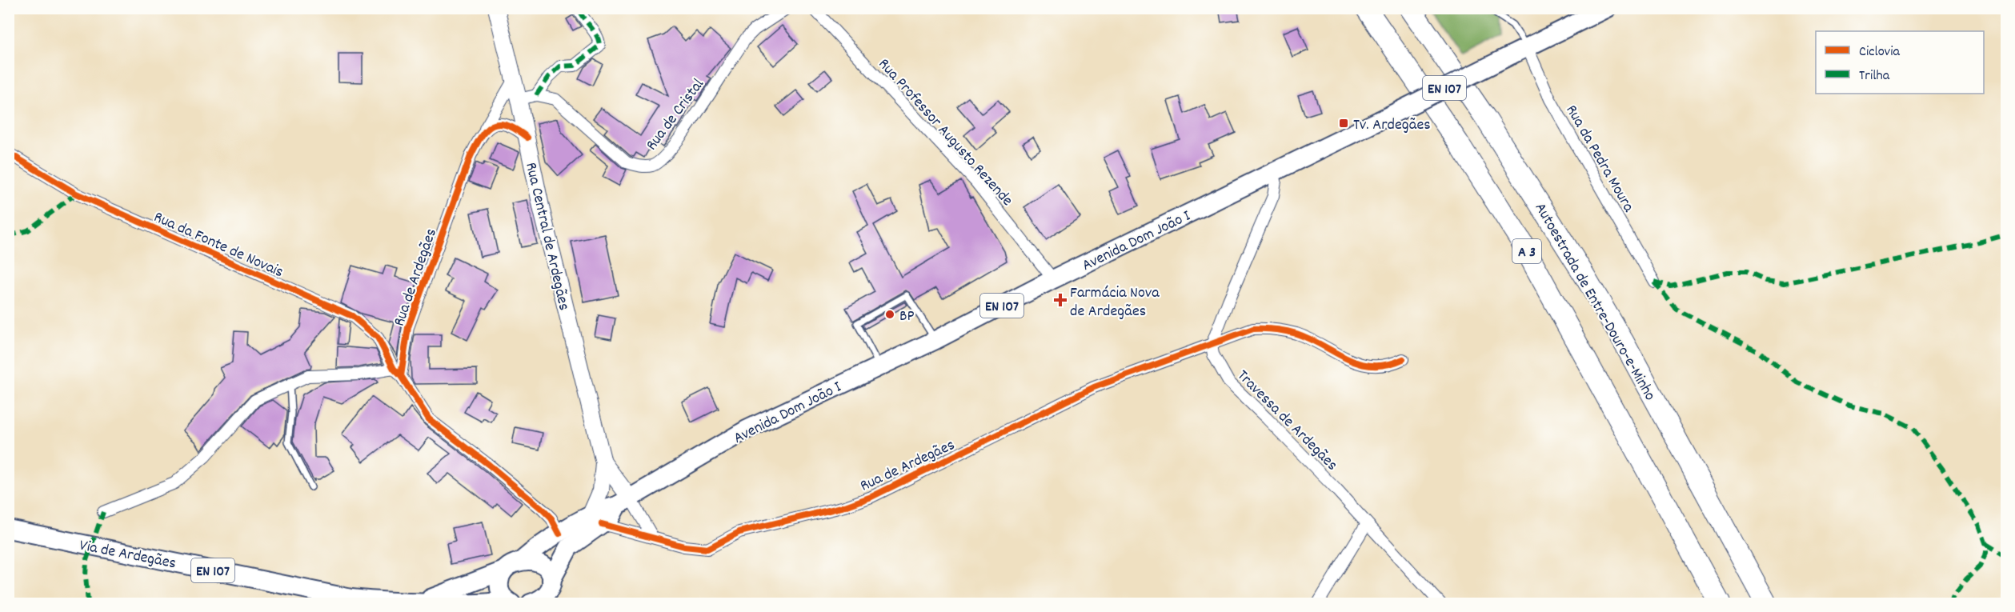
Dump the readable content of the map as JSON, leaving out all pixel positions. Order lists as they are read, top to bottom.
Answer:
{
  "streets": {
    "highway": ["A 3", "Autoestrada de Entre-Douro-e-Minho"],
    "main road": ["EN 107", "Avenida Dom João I", "Via de Ardegães"],
    "street": [
      "Rua de Cristal",
      "Rua Professor Augusto Rezende",
      "Rua da Pedra Moura",
      "Rua Central de Ardegães",
      "Rua da Fonte de Novais",
      "Rua de Ardegães",
      "Travessa de Ardegães"
    ]
  },
  "crossings": [
    ["EN 107", "Avenida Dom João I"],
    ["EN 107", "Via de Ardegães"],
    ["Rua de Cristal", "Rua Central de Ardegães"],
    ["Rua Professor Augusto Rezende", "Avenida Dom João I"],
    ["Rua da Pedra Moura", "Avenida Dom João I"],
    ["Rua Central de Ardegães", "Avenida Dom João I"],
    ["Rua Central de Ardegães", "Rua de Ardegães"],
    ["Avenida Dom João I", "Rua de Ardegães"],
    ["Rua da Fonte de Novais", "Rua de Ardegães"],
    ["Rua de Ardegães", "Travessa de Ardegães"]
  ],
  "places": {
    "transit": ["Tv. Ardegães"],
    "health": ["Farmácia Nova de Ardegães"],
    "other": ["BP"]
  },
  "legend": ["Ciclovia", "Trilha"]
}
